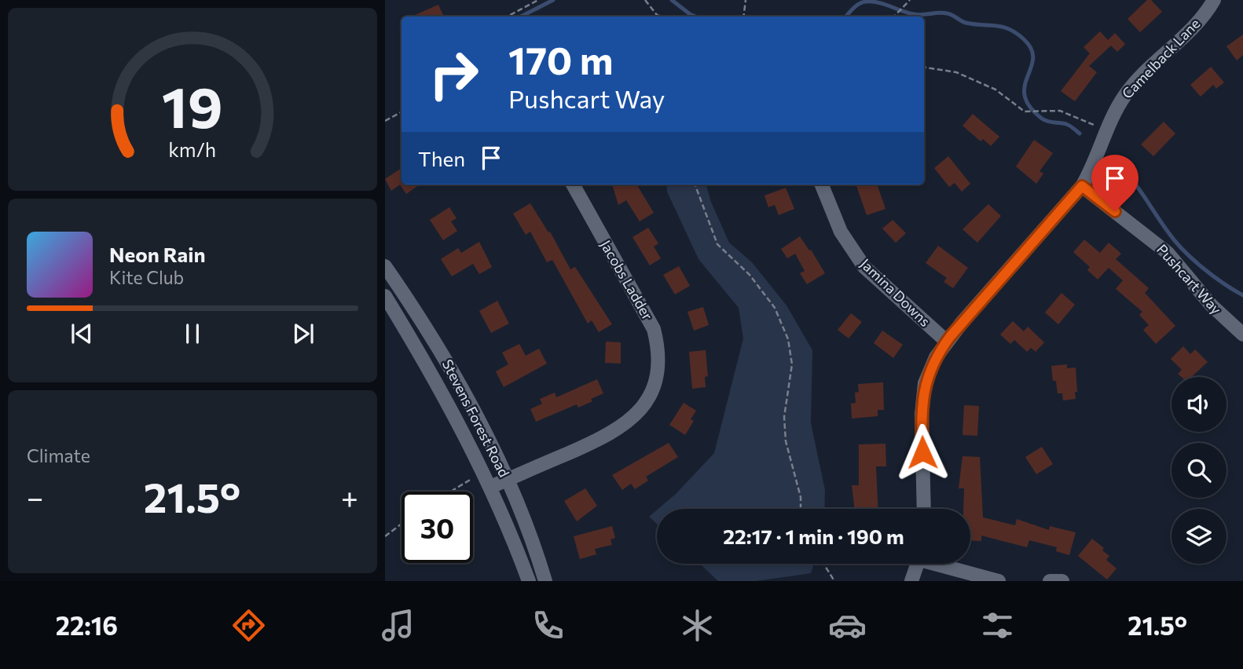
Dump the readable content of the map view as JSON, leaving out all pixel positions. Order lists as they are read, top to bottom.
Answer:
{
  "streets": {
    "street": [
      "Camelback Lane",
      "Pushcart Way",
      "Jacobs Ladder",
      "Jamina Downs",
      "Stevens Forest Road"
    ]
  },
  "crossings": [
    ["Camelback Lane", "Pushcart Way"],
    ["Camelback Lane", "Jamina Downs"],
    ["Jacobs Ladder", "Stevens Forest Road"]
  ],
  "page": {
    "turn": ["170 m", "Pushcart Way"],
    "then": "Then",
    "song": ["Neon Rain", "Kite Club"],
    "tile": "Climate",
    "heat": ["−", "21.5°", "+"],
    "limit": "30",
    "trip": "22:17 · 1 min · 190 m",
    "tabs": ["22:16", "21.5°"],
    "gauge": ["19", "km/h"]
  }
}
